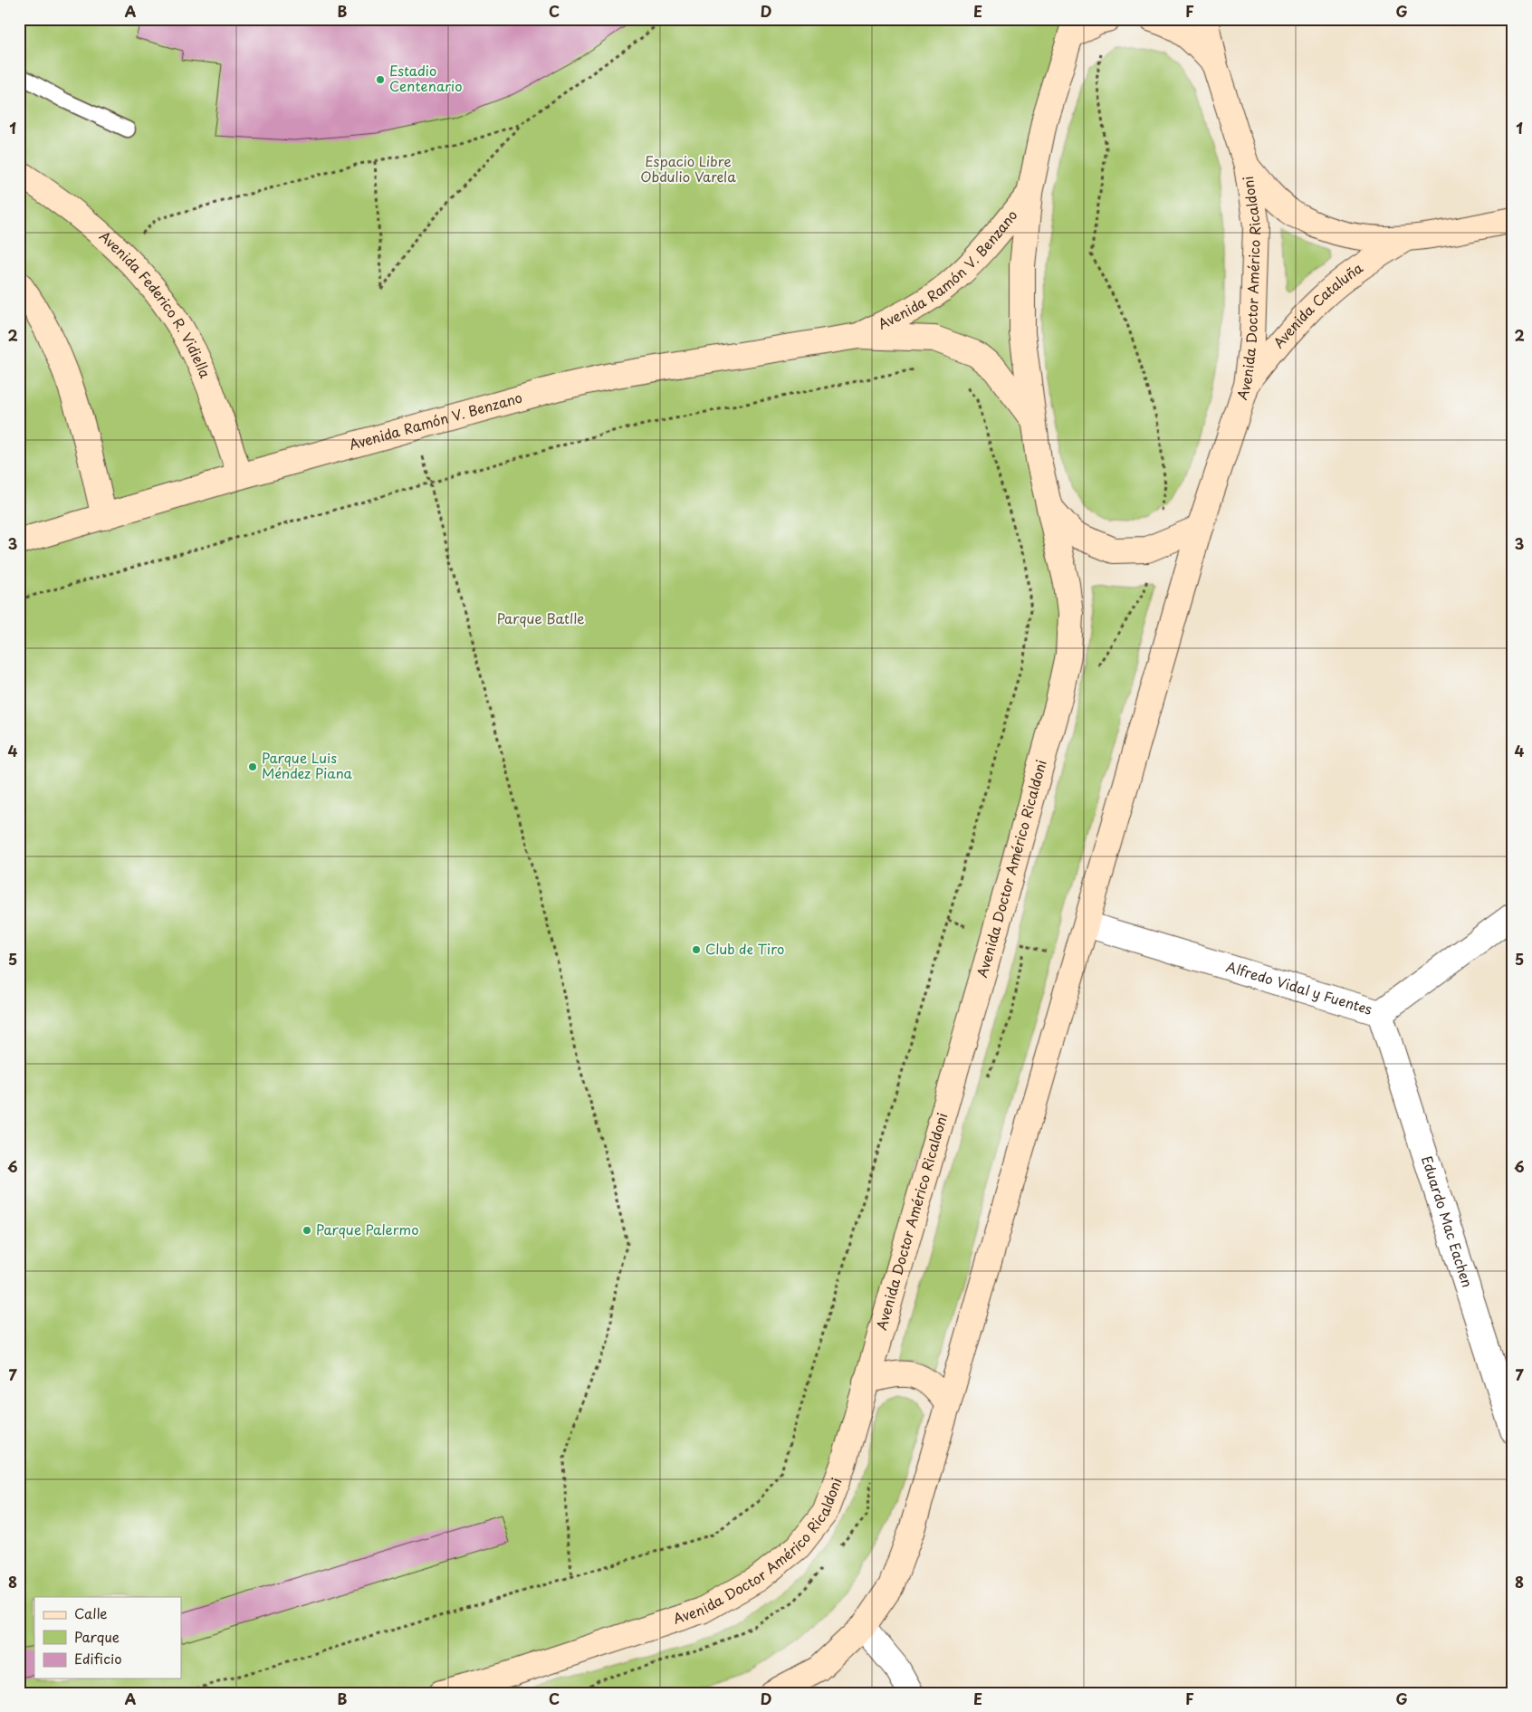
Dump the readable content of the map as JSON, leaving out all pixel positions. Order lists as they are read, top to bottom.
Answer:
{
  "streets": {
    "street": [
      "Avenida Ramón V. Benzano",
      "Avenida Doctor Américo Ricaldoni",
      "Avenida Cataluña",
      "Avenida Federico R. Vidiella",
      "Alfredo Vidal y Fuentes",
      "Eduardo Mac Eachen"
    ]
  },
  "crossings": [
    ["Avenida Ramón V. Benzano", "Avenida Doctor Américo Ricaldoni"],
    ["Avenida Ramón V. Benzano", "Avenida Federico R. Vidiella"],
    ["Avenida Doctor Américo Ricaldoni", "Avenida Cataluña"],
    ["Avenida Doctor Américo Ricaldoni", "Alfredo Vidal y Fuentes"],
    ["Alfredo Vidal y Fuentes", "Eduardo Mac Eachen"]
  ],
  "parks": ["Espacio Libre Obdulio Varela", "Parque Batlle"],
  "places": [
    "Estadio Centenario",
    "Parque Luis Méndez Piana",
    "Club de Tiro",
    "Parque Palermo"
  ],
  "legend": ["Calle", "Parque", "Edificio"],
  "grid": {
    "columns": [
      "A",
      "B",
      "C",
      "D",
      "E",
      "F",
      "G"
    ],
    "rows": [
      "1",
      "2",
      "3",
      "4",
      "5",
      "6",
      "7",
      "8"
    ]
  }
}
